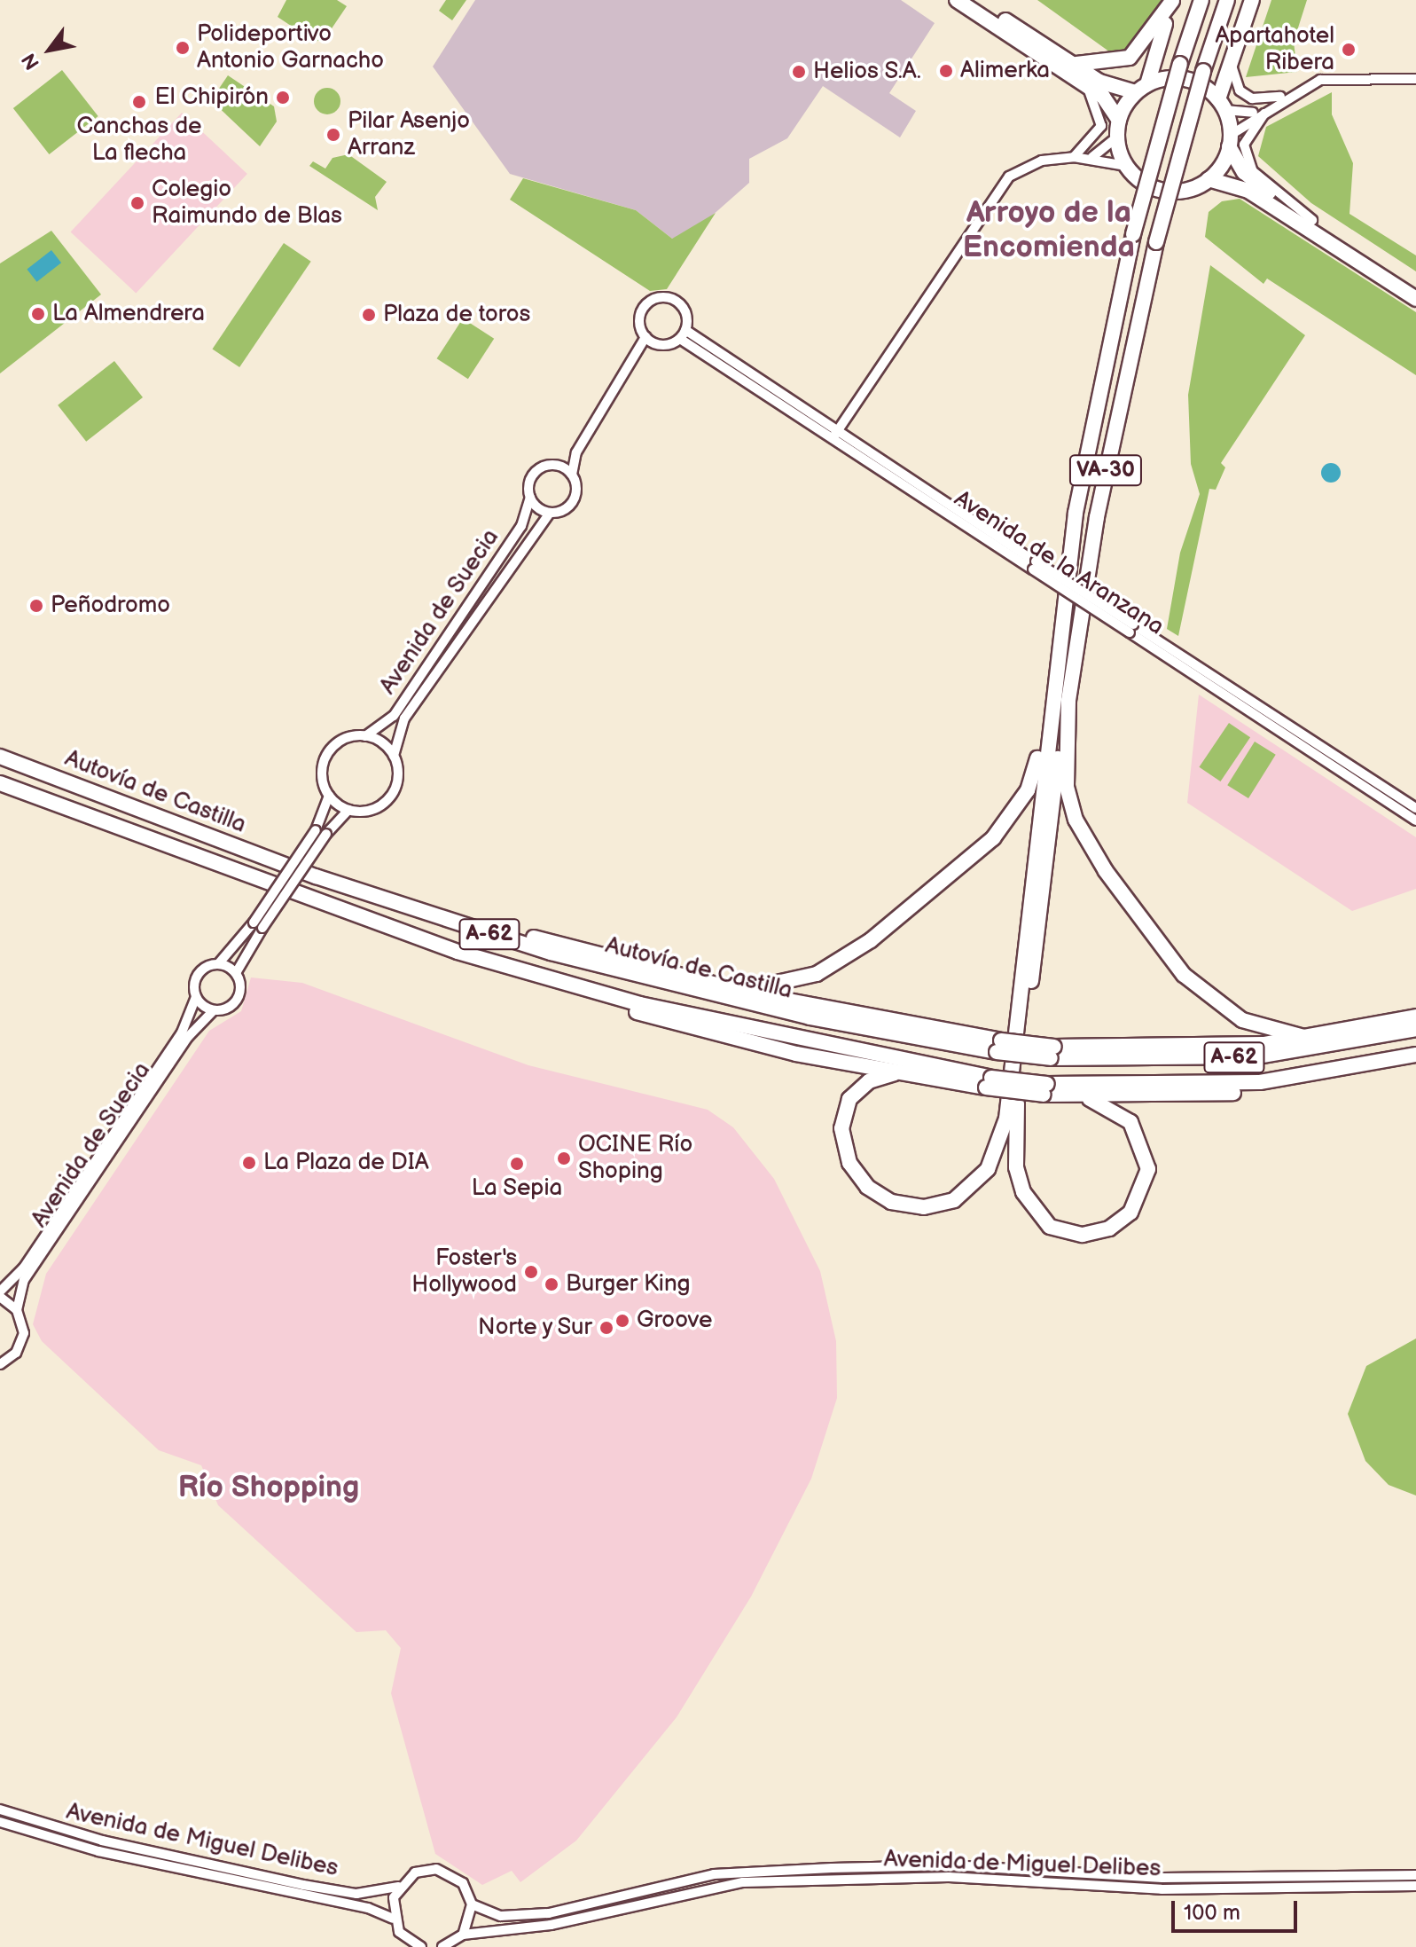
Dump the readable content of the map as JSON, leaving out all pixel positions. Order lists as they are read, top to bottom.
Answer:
{
  "streets": {
    "highway": ["VA-30", "Autovía de Castilla", "A-62"],
    "street": ["Avenida de la Aranzana", "Avenida de Suecia", "Avenida de Miguel Delibes"]
  },
  "districts": ["Arroyo de la Encomienda", "Río Shopping"],
  "places": [
    "Polideportivo Antonio Garnacho",
    "Apartahotel Ribera",
    "Alimerka",
    "Helios S.A.",
    "El Chipirón",
    "Canchas de La flecha",
    "Pilar Asenjo Arranz",
    "Colegio Raimundo de Blas",
    "La Almendrera",
    "Plaza de toros",
    "Peñodromo",
    "OCINE Río Shoping",
    "La Plaza de DIA",
    "La Sepia",
    "Foster's Hollywood",
    "Burger King",
    "Groove",
    "Norte y Sur"
  ],
  "scale_bar": "100 m",
  "north": "bottom left"
}
